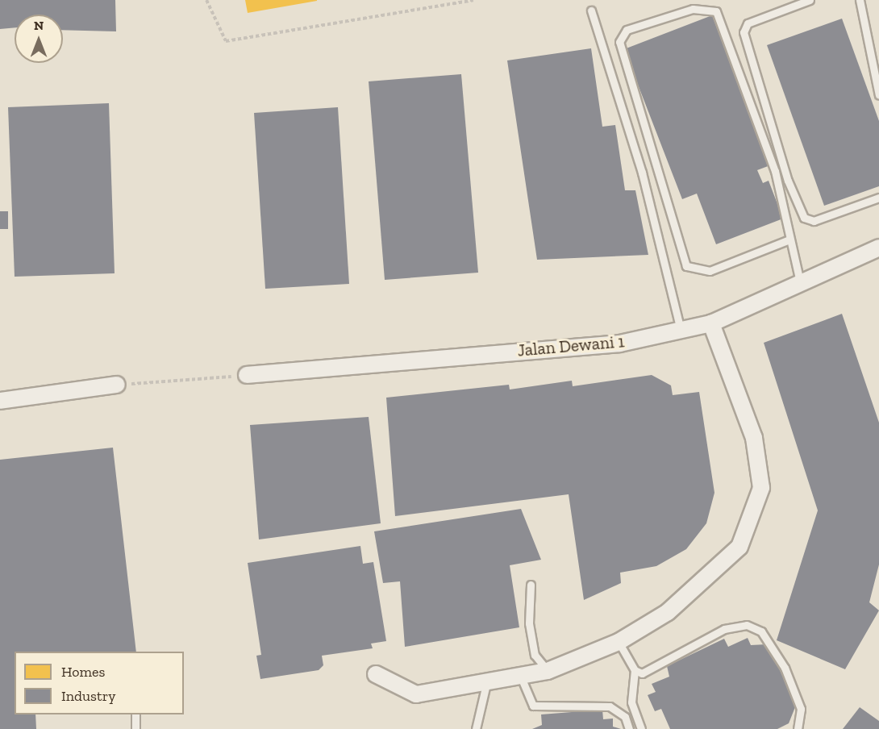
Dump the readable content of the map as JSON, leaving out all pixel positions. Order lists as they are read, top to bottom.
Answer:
{
  "streets": {
    "street": ["Jalan Dewani 1"]
  },
  "legend": ["Homes", "Industry"],
  "north": "top"
}
